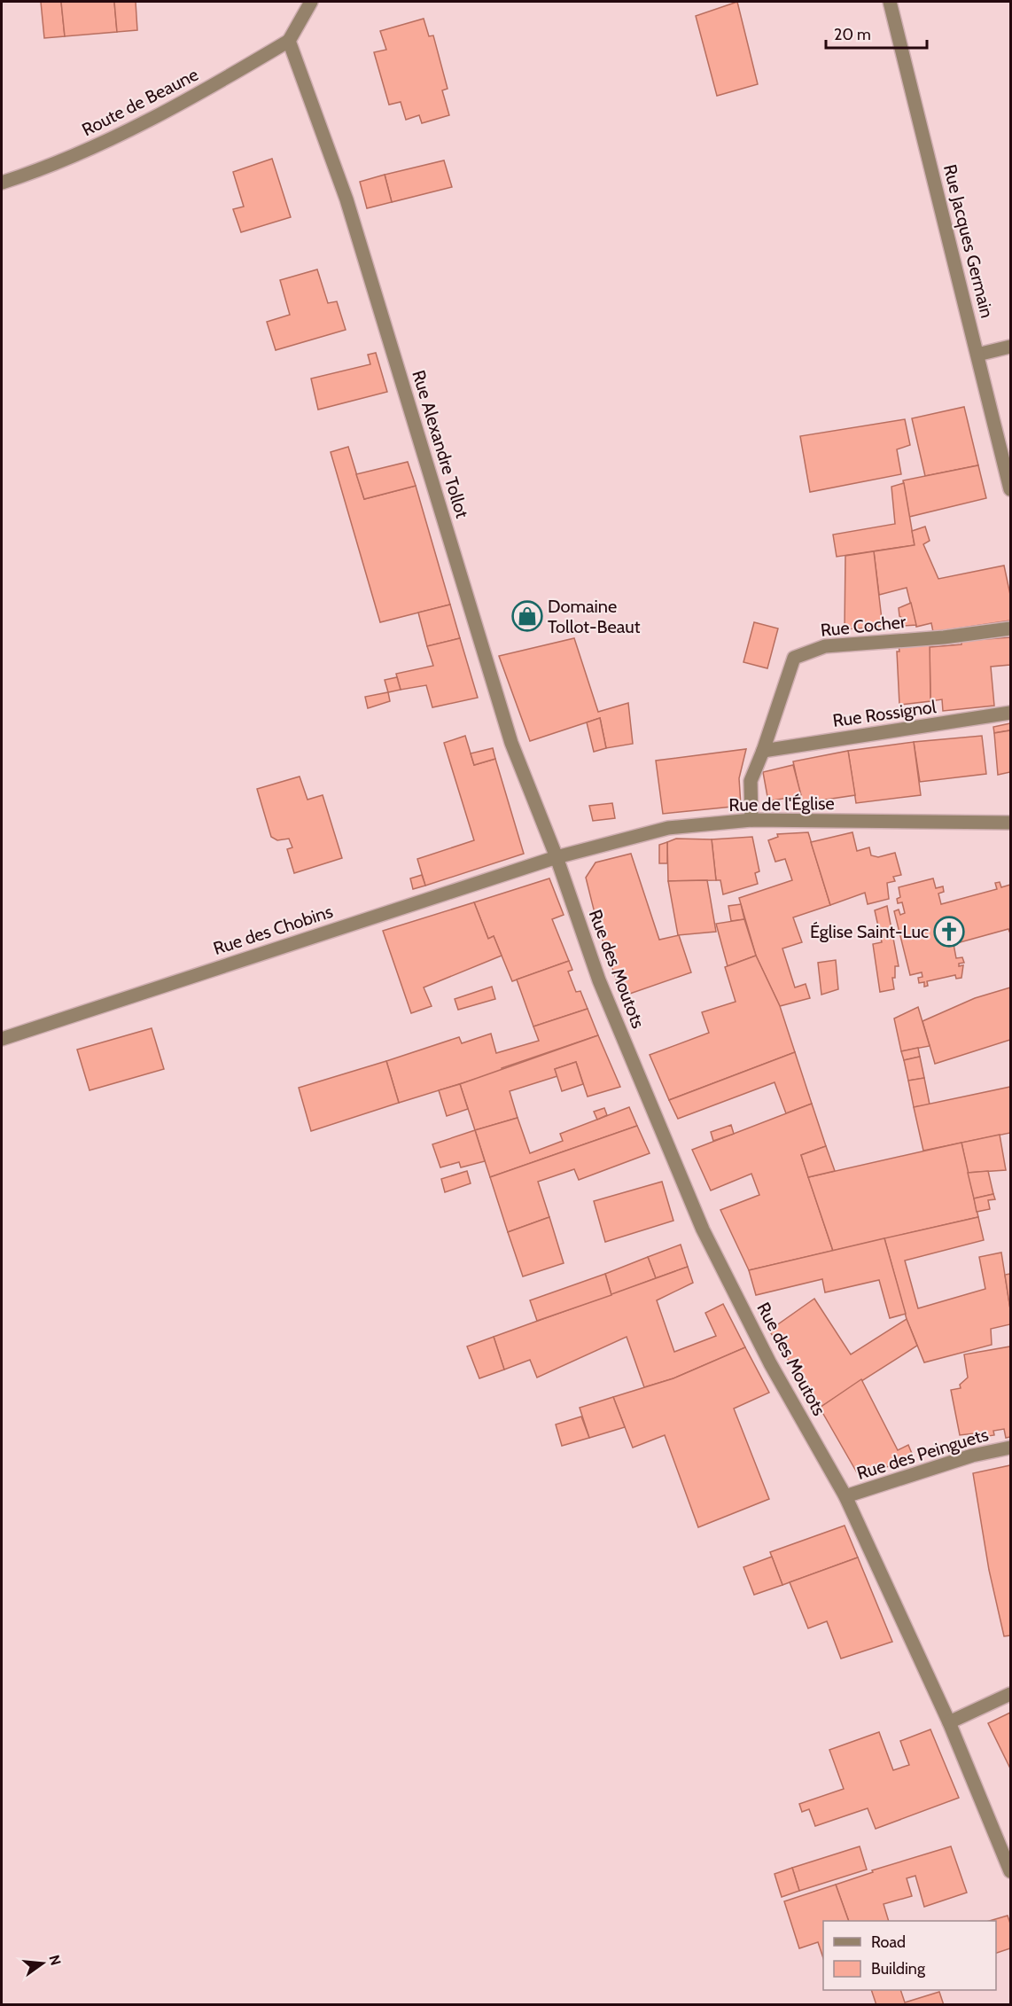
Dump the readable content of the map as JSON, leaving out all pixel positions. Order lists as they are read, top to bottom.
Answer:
{
  "streets": {
    "street": [
      "Route de Beaune",
      "Rue Jacques Germain",
      "Rue Alexandre Tollot",
      "Rue Cocher",
      "Rue Rossignol",
      "Rue de l'Église",
      "Rue des Chobins",
      "Rue des Moutots",
      "Rue des Peinguets"
    ]
  },
  "crossings": [
    ["Route de Beaune", "Rue Alexandre Tollot"],
    ["Rue Alexandre Tollot", "Rue de l'Église"],
    ["Rue Alexandre Tollot", "Rue des Chobins"],
    ["Rue Alexandre Tollot", "Rue des Moutots"],
    ["Rue Cocher", "Rue Rossignol"],
    ["Rue Cocher", "Rue de l'Église"],
    ["Rue de l'Église", "Rue des Chobins"],
    ["Rue de l'Église", "Rue des Moutots"],
    ["Rue des Chobins", "Rue des Moutots"],
    ["Rue des Moutots", "Rue des Peinguets"]
  ],
  "places": {
    "shop": ["Domaine Tollot-Beaut"],
    "church": ["Église Saint-Luc"]
  },
  "legend": ["Road", "Building"],
  "scale_bar": "20 m",
  "north": "right"
}
